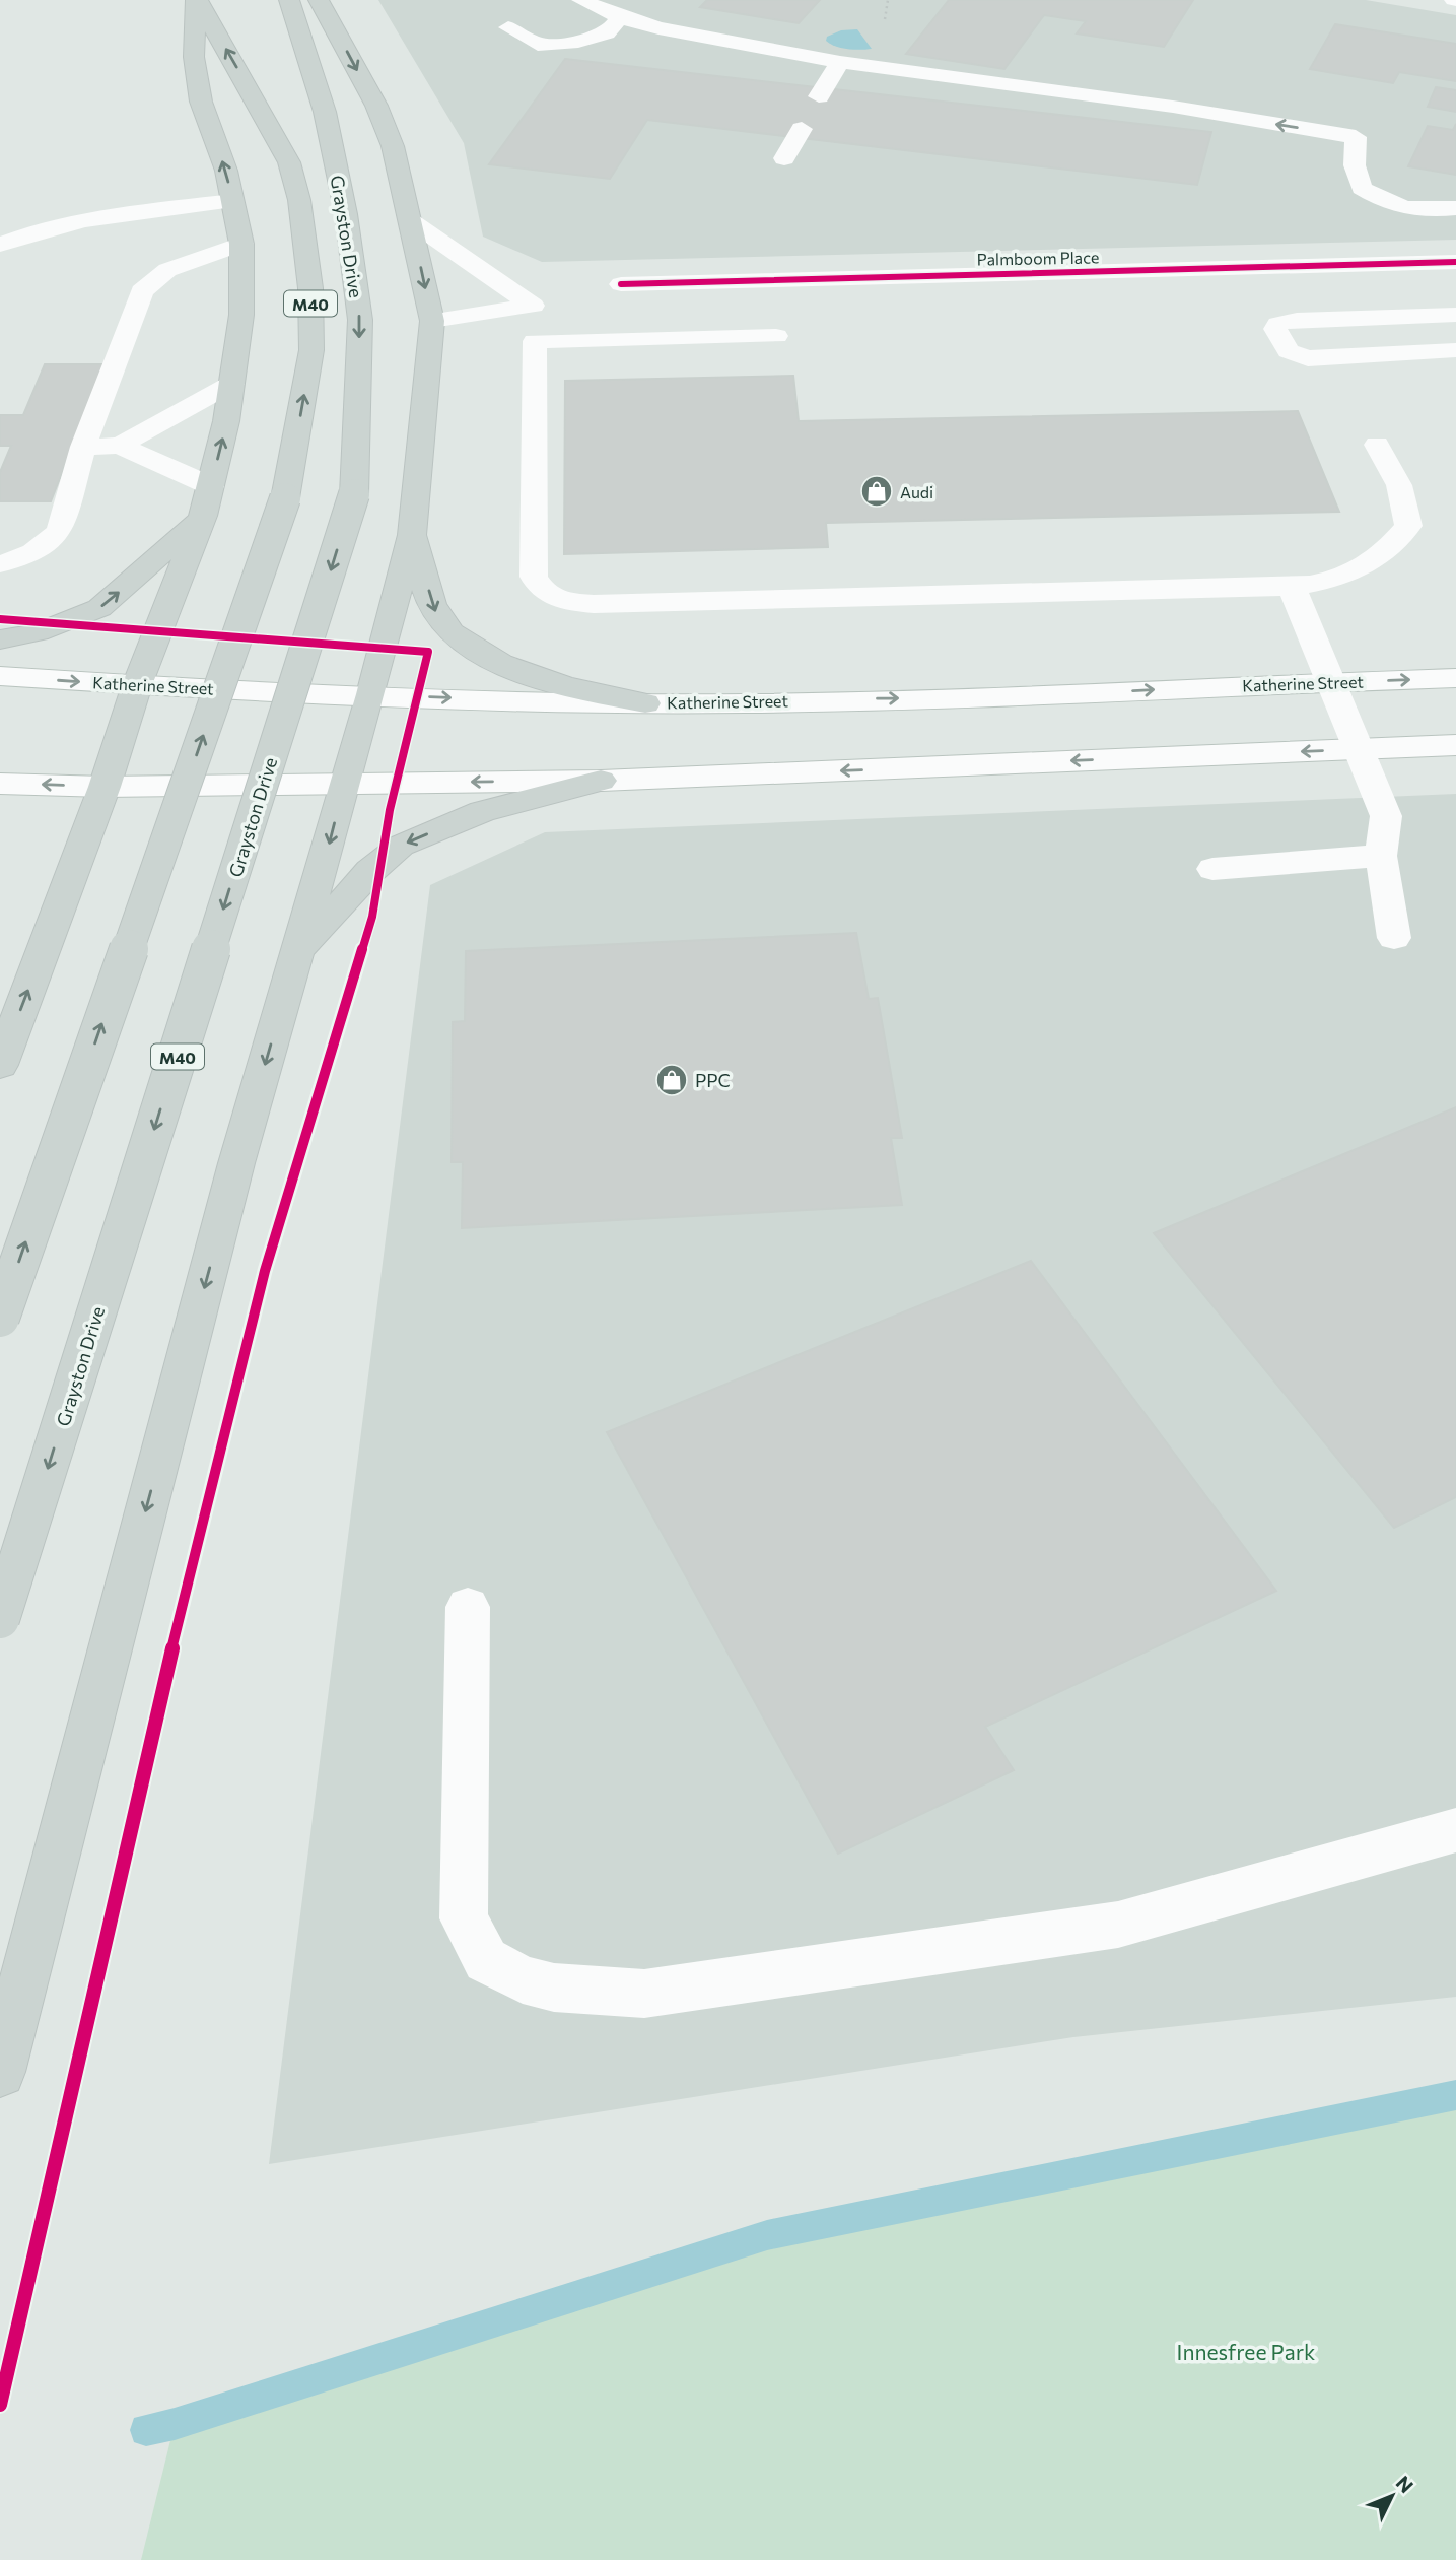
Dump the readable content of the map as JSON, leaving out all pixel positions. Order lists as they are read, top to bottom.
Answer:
{
  "streets": {
    "main road": [
      "Grayston Drive",
      "Palmboom Place",
      "M40",
      "Katherine Street"
    ]
  },
  "parks": ["Innesfree Park"],
  "places": {
    "shop": ["Audi", "PPC"]
  },
  "north": "top right"
}
